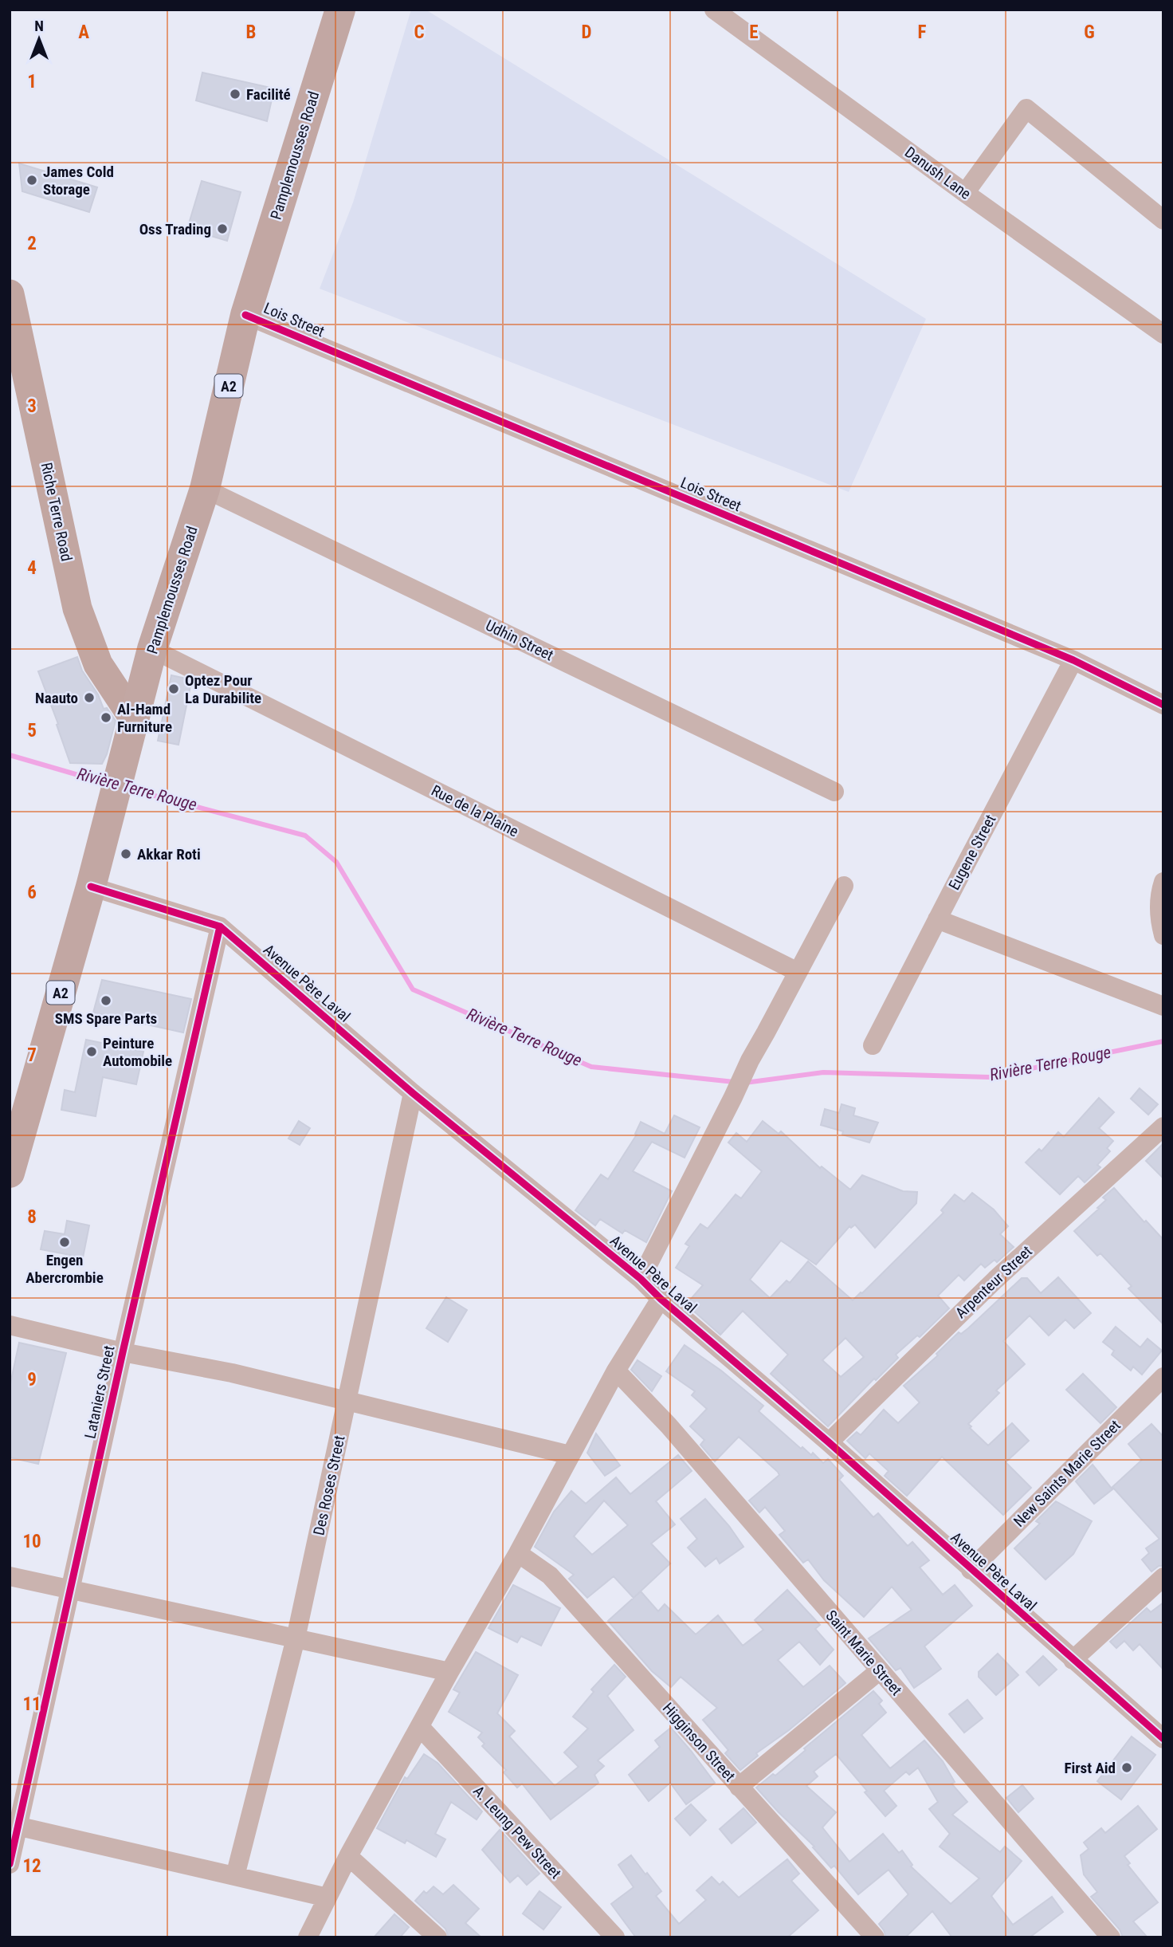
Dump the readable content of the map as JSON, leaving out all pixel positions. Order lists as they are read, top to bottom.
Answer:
{
  "streets": {
    "main road": ["Pamplemousses Road", "A2", "Riche Terre Road"],
    "street": [
      "Danush Lane",
      "Lois Street",
      "Udhin Street",
      "Rue de la Plaine",
      "Eugene Street",
      "Avenue Père Laval",
      "Arpenteur Street",
      "Lataniers Street",
      "New Saints Marie Street",
      "Des Roses Street",
      "Saint Marie Street",
      "Higginson Street",
      "A. Leung Pew Street"
    ]
  },
  "crossings": [
    ["Pamplemousses Road", "Lois Street"],
    ["Pamplemousses Road", "Riche Terre Road"],
    ["Pamplemousses Road", "Udhin Street"],
    ["Pamplemousses Road", "Rue de la Plaine"],
    ["Pamplemousses Road", "Avenue Père Laval"],
    ["Lois Street", "Eugene Street"],
    ["Avenue Père Laval", "Arpenteur Street"],
    ["Avenue Père Laval", "Lataniers Street"],
    ["Avenue Père Laval", "New Saints Marie Street"],
    ["Avenue Père Laval", "Des Roses Street"]
  ],
  "water": ["Rivière Terre Rouge"],
  "places": [
    "Facilité",
    "James Cold Storage",
    "Oss Trading",
    "Optez Pour La Durabilite",
    "Naauto",
    "Al-Hamd Furniture",
    "Akkar Roti",
    "SMS Spare Parts",
    "Peinture Automobile",
    "Engen Abercrombie",
    "First Aid"
  ],
  "north": "top",
  "grid": {
    "columns": [
      "A",
      "B",
      "C",
      "D",
      "E",
      "F",
      "G"
    ],
    "rows": [
      "1",
      "2",
      "3",
      "4",
      "5",
      "6",
      "7",
      "8",
      "9",
      "10",
      "11",
      "12"
    ]
  }
}
